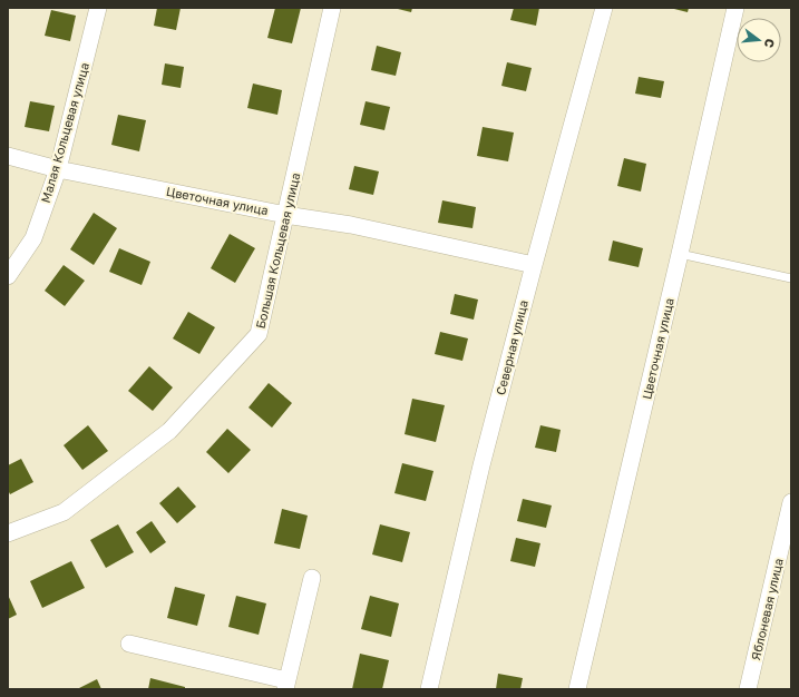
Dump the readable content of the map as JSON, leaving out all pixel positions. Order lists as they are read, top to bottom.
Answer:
{
  "streets": {
    "street": [
      "Малая Кольцевая улица",
      "Цветочная улица",
      "Большая Кольцевая улица",
      "Северная улица",
      "Яблоневая улица"
    ]
  },
  "crossings": [
    ["Малая Кольцевая улица", "Цветочная улица"],
    ["Цветочная улица", "Большая Кольцевая улица"],
    ["Цветочная улица", "Северная улица"]
  ],
  "north": "right"
}
